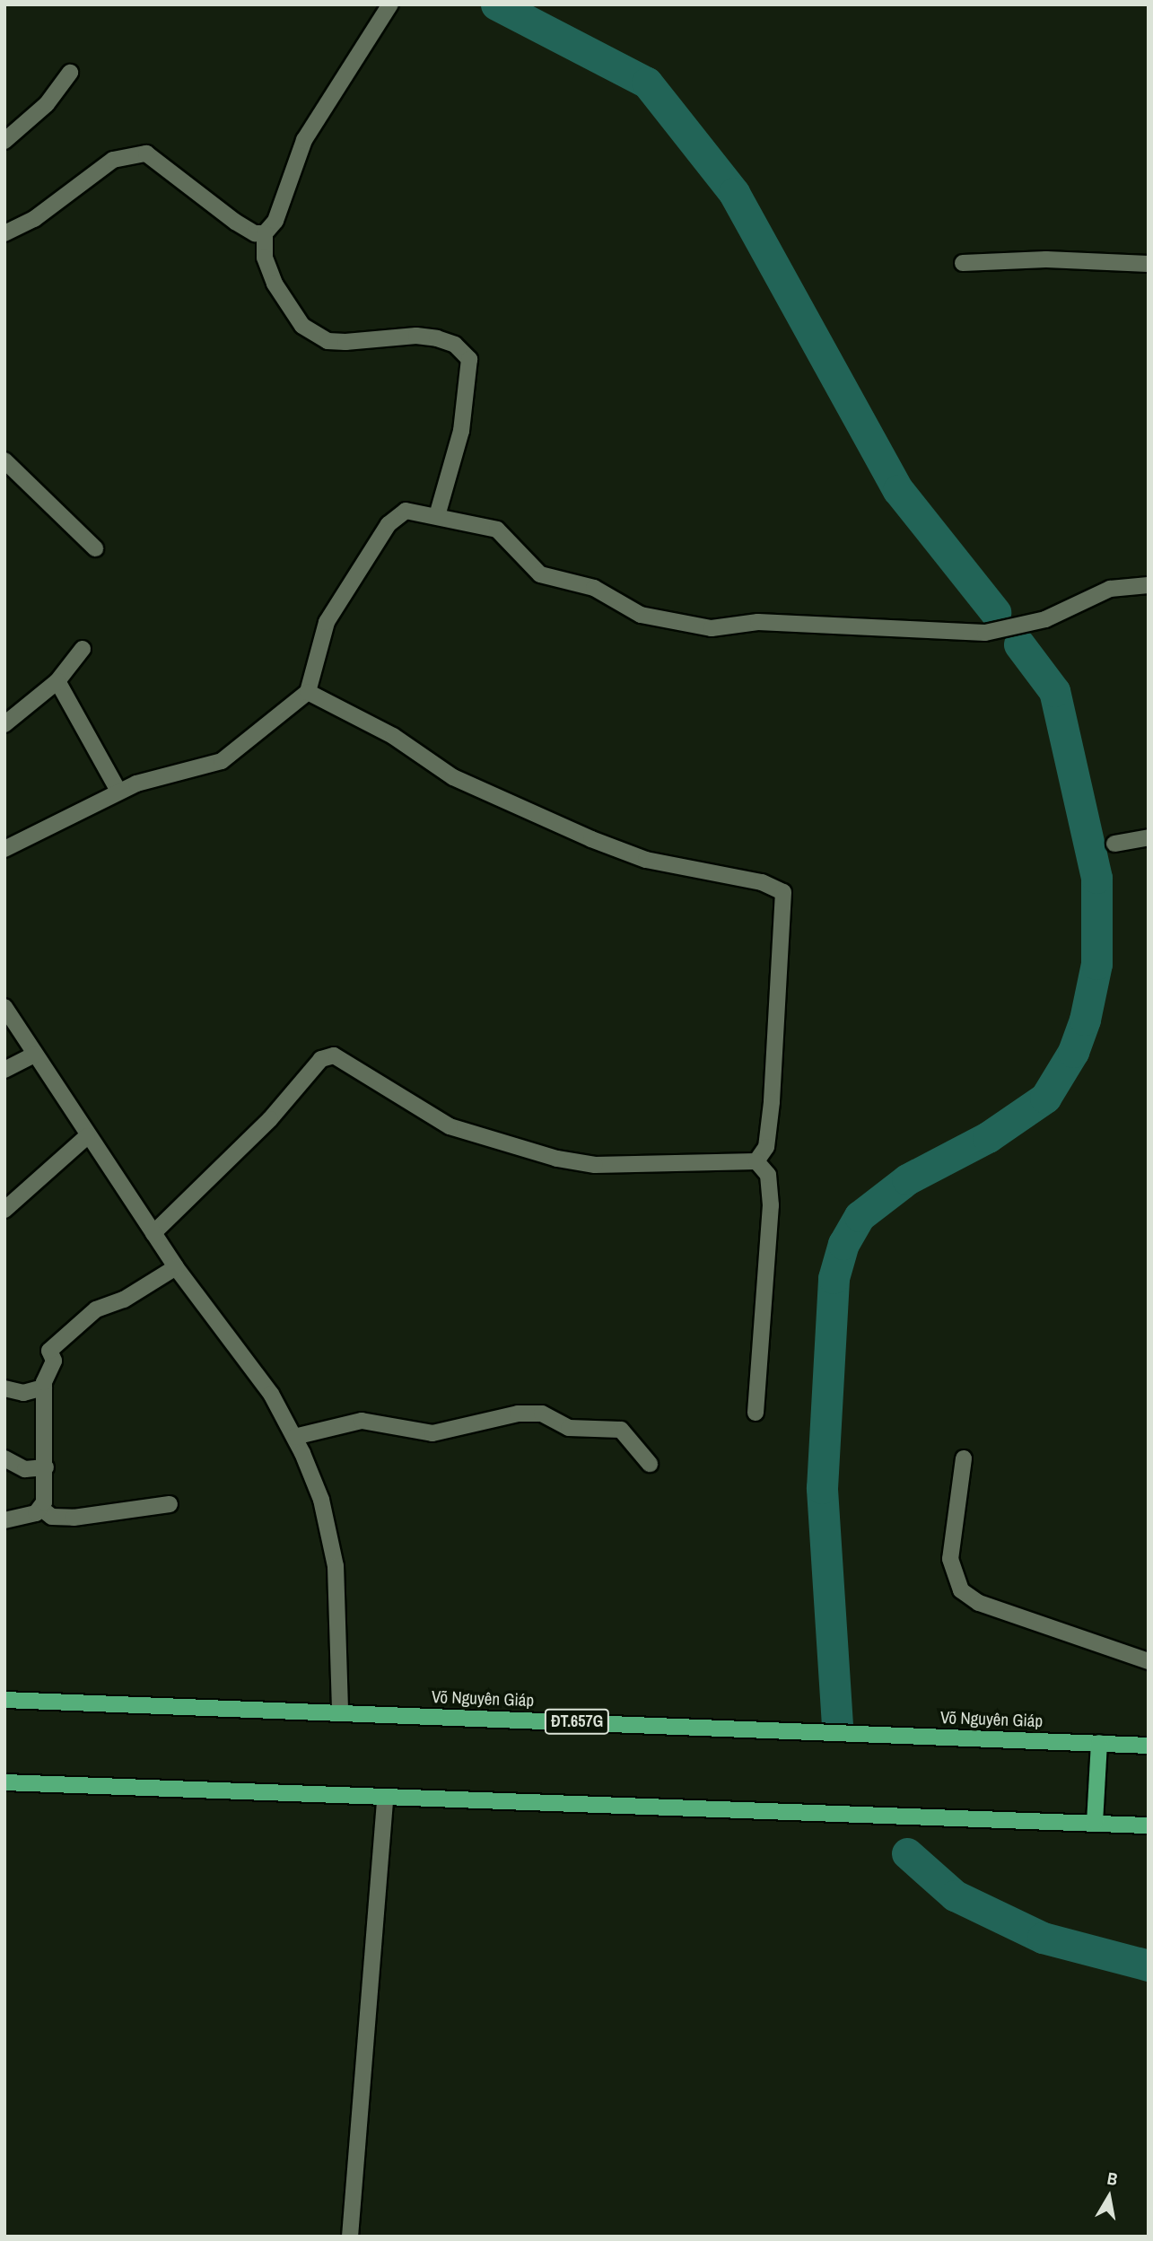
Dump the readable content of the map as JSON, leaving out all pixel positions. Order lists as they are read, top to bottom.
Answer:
{
  "streets": {
    "main road": ["Võ Nguyên Giáp", "ĐT.657G"]
  },
  "north": "top"
}
